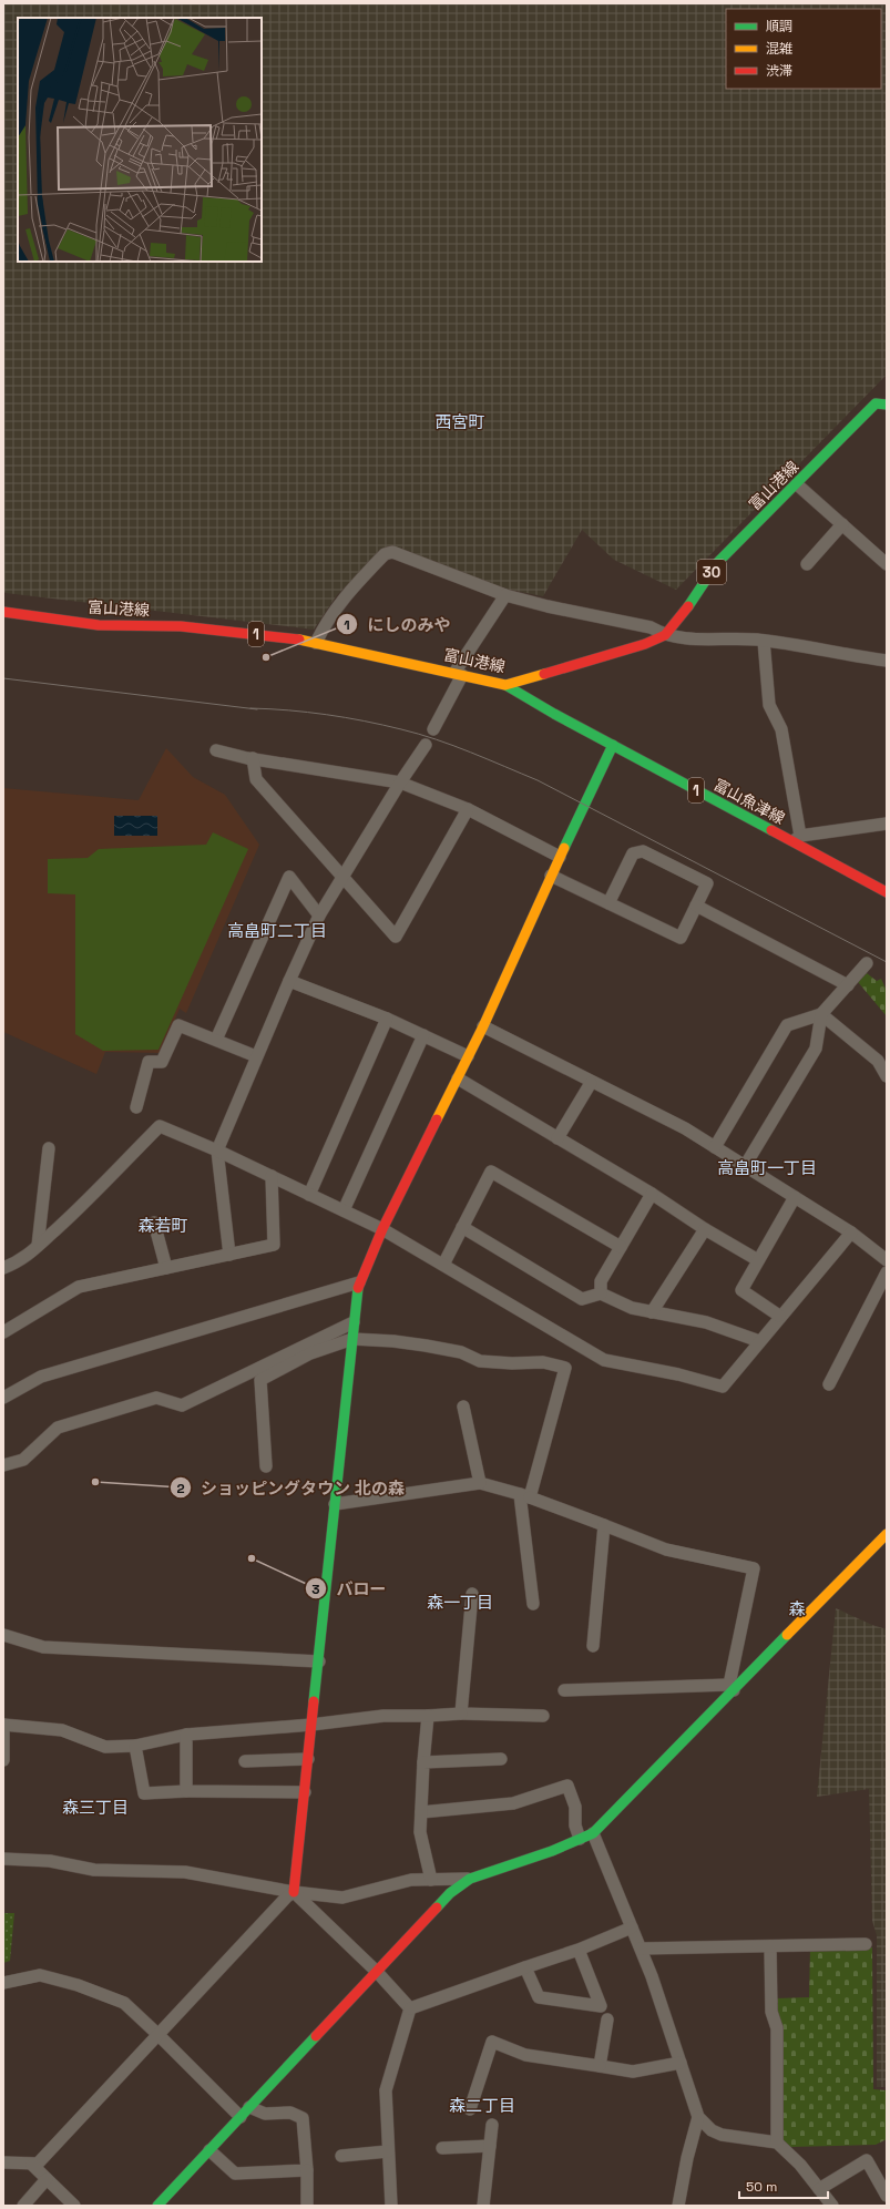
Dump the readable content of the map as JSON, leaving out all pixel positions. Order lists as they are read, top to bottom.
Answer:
{
  "streets": {
    "street": [
      "富山港線",
      "30",
      "1",
      "富山魚津線"
    ]
  },
  "crossings": [
    ["富山港線", "富山魚津線"]
  ],
  "districts": [
    "西宮町",
    "高畠町二丁目",
    "高畠町一丁目",
    "森若町",
    "森一丁目",
    "森",
    "森三丁目",
    "森二丁目"
  ],
  "places": ["にしのみや", "ショッピングタウン 北の森", "バロー"],
  "legend": ["順調", "混雑", "渋滞"],
  "scale_bar": "50 m"
}
